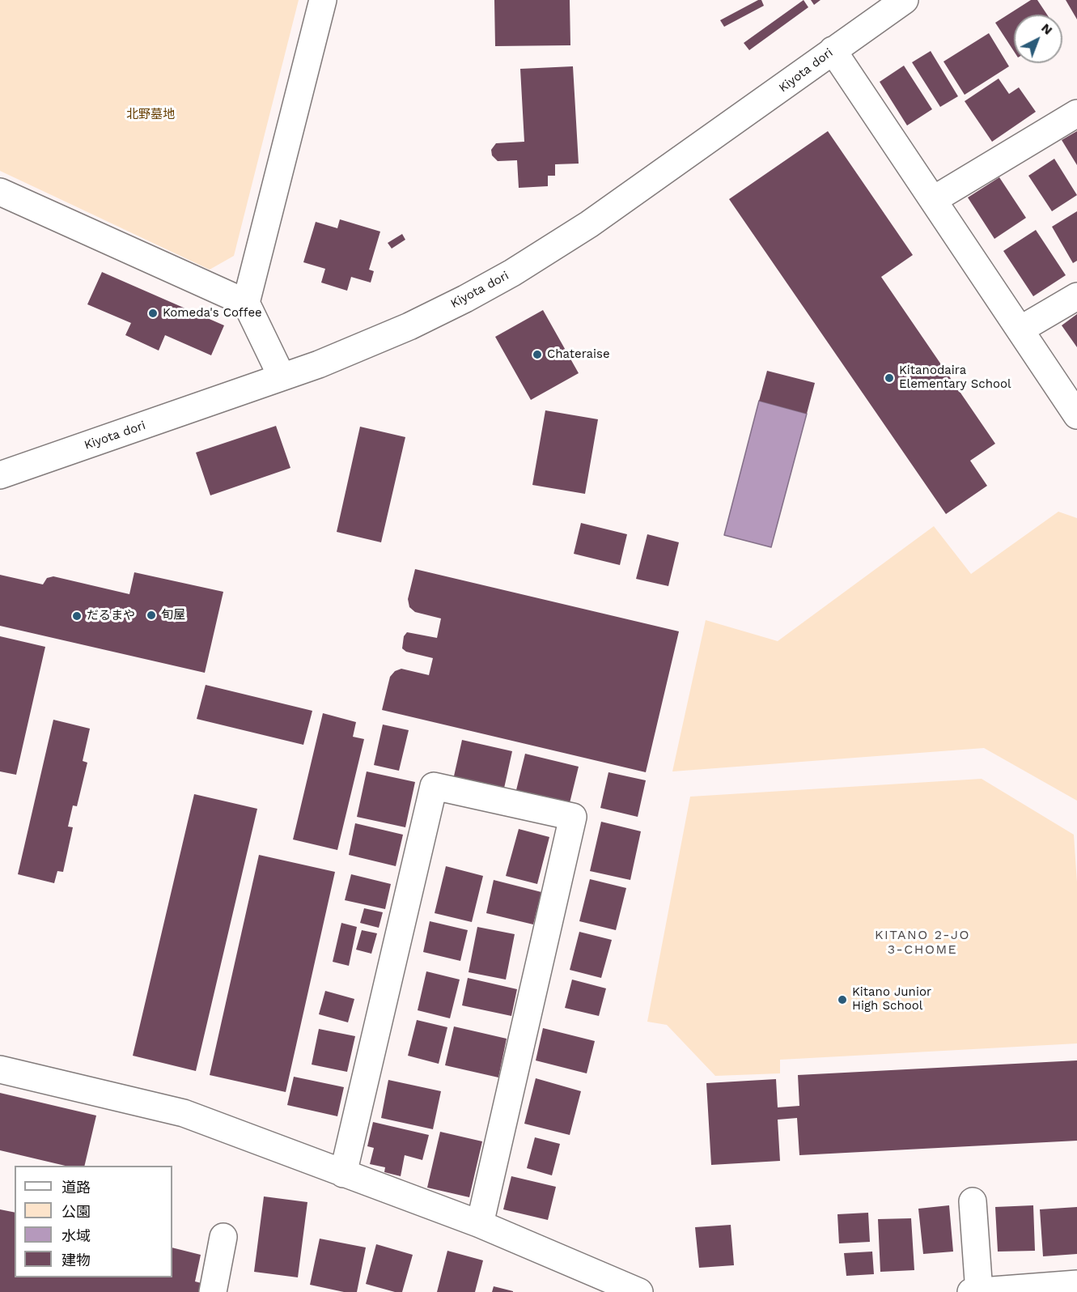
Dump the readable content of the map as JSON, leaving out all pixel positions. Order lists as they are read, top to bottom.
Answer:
{
  "streets": {
    "street": ["Kiyota dori"]
  },
  "districts": ["KITANO 2-JO 3-CHOME"],
  "parks": ["北野墓地"],
  "places": [
    "Komeda's Coffee",
    "Chateraise",
    "Kitanodaira Elementary School",
    "旬屋",
    "だるまや",
    "Kitano Junior High School"
  ],
  "legend": [
    "道路",
    "公園",
    "水域",
    "建物"
  ],
  "north": "top right"
}
